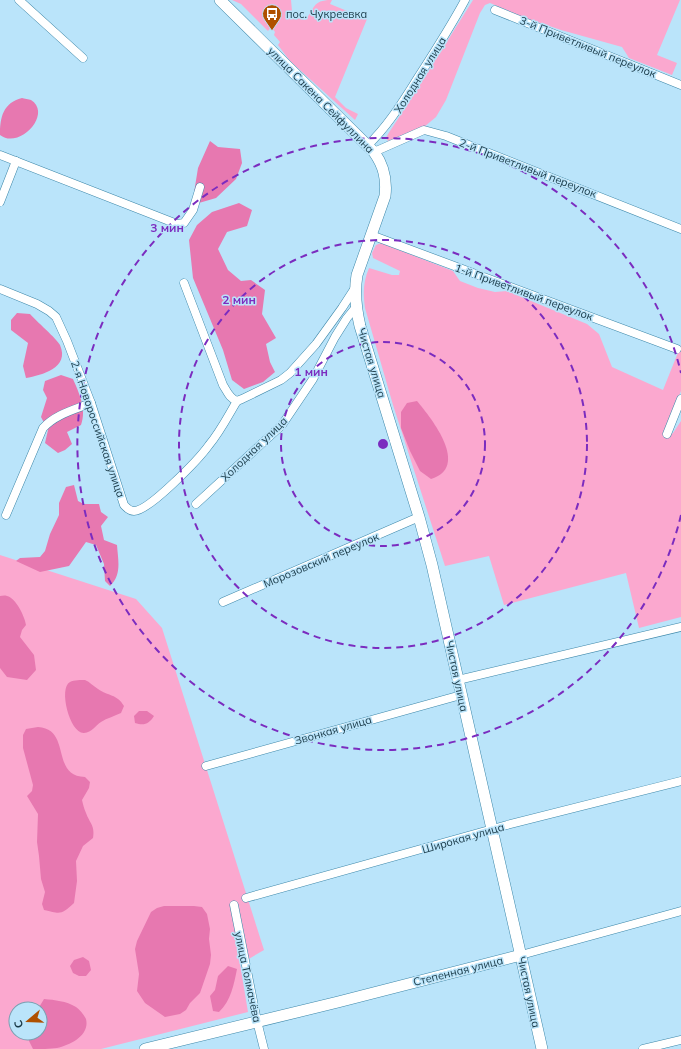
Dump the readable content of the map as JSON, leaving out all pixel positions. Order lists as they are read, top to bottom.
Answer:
{
  "streets": {
    "street": [
      "3-й Приветливый переулок",
      "Холодная улица",
      "улица Сакена Сейфуллина",
      "2-й Приветливый переулок",
      "1-й Приветливый переулок",
      "Чистая улица",
      "2-я Новороссийская улица",
      "Морозовский переулок",
      "Звонкая улица",
      "Широкая улица",
      "Степенная улица",
      "улица Толмачёва"
    ]
  },
  "crossings": [
    ["Холодная улица", "улица Сакена Сейфуллина"],
    ["Холодная улица", "2-й Приветливый переулок"],
    ["Холодная улица", "Чистая улица"],
    ["улица Сакена Сейфуллина", "2-й Приветливый переулок"],
    ["улица Сакена Сейфуллина", "1-й Приветливый переулок"],
    ["улица Сакена Сейфуллина", "Чистая улица"],
    ["Чистая улица", "Морозовский переулок"],
    ["Чистая улица", "Звонкая улица"],
    ["Чистая улица", "Широкая улица"],
    ["Чистая улица", "Степенная улица"],
    ["Степенная улица", "улица Толмачёва"]
  ],
  "places": {
    "bus stop": ["пос. Чукреевка"]
  },
  "north": "left",
  "rings": ["3 мин", "2 мин", "1 мин"]
}
